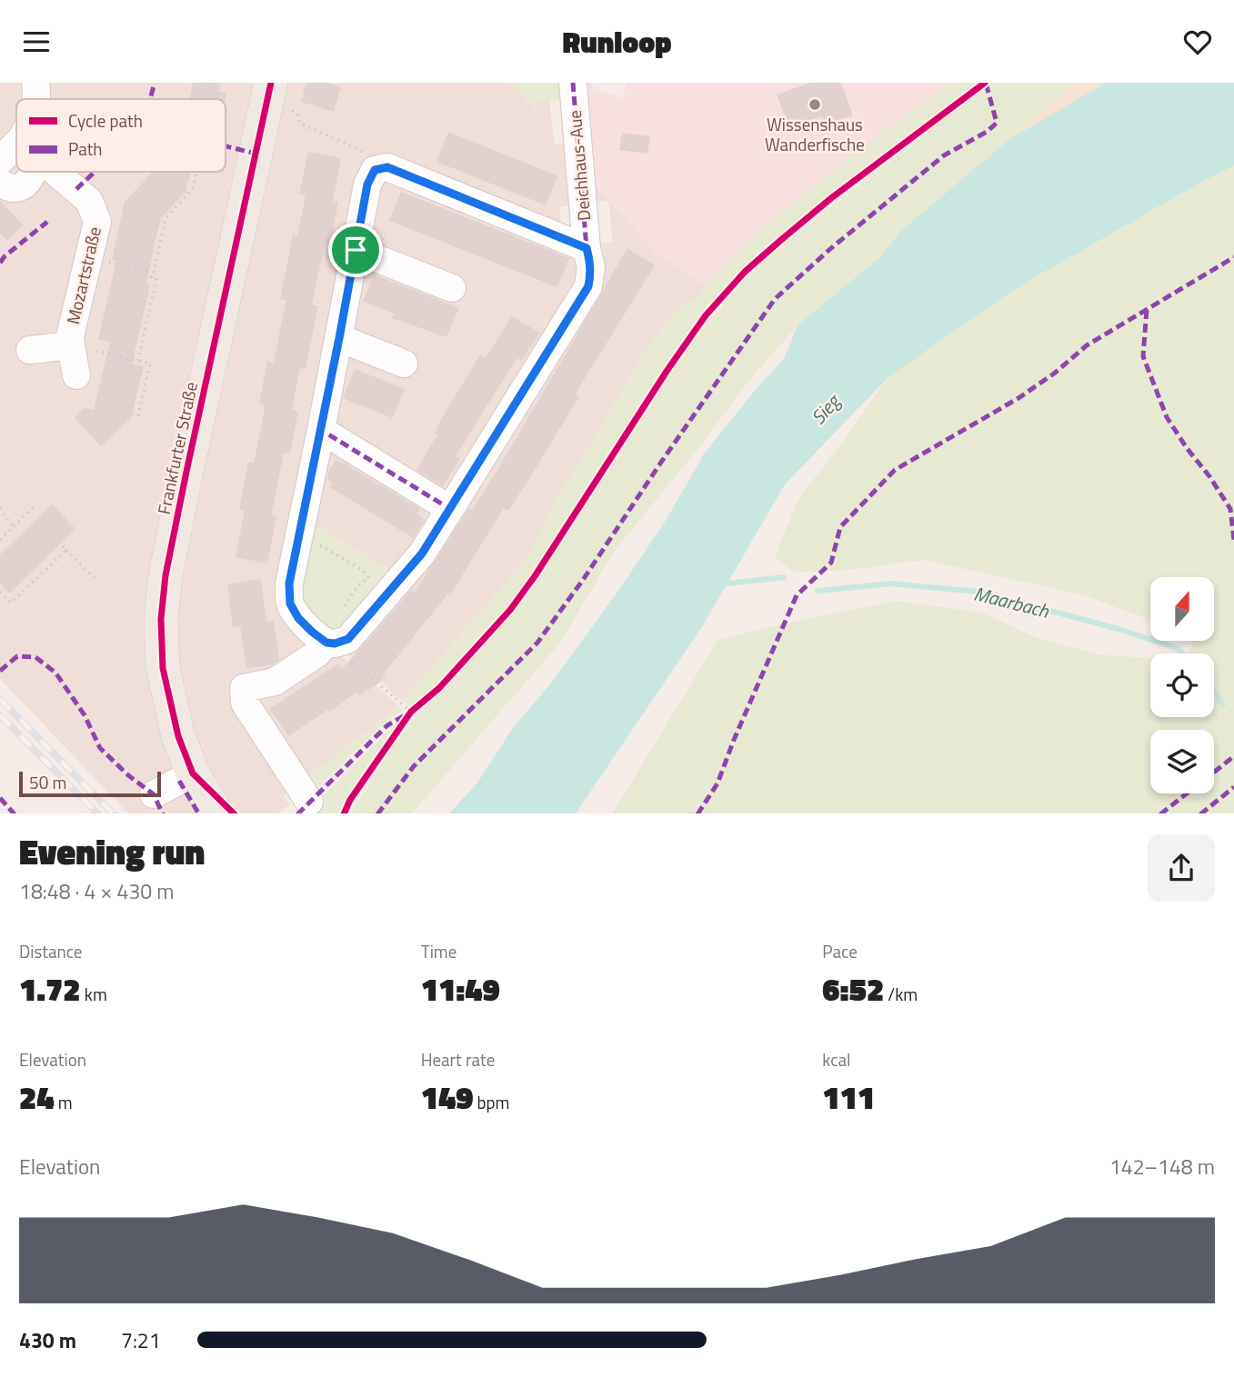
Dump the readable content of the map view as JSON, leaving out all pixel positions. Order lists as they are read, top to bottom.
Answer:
{
  "streets": {
    "main road": ["Frankfurter Straße"],
    "street": ["Deichhaus-Aue", "Mozartstraße"]
  },
  "water": ["Sieg", "Maarbach"],
  "places": ["Wissenshaus Wanderfische"],
  "legend": ["Cycle path", "Path"],
  "scale_bar": "50 m",
  "north": "top",
  "page": {
    "header": "Runloop",
    "scale": "50 m",
    "heading": ["Evening run", "18:48 · 4 × 430 m"],
    "stats": [
      ["Distance", "1.72 km"],
      ["Time", "11:49"],
      ["Pace", "6:52 /km"],
      ["Elevation", "24 m"],
      ["Heart rate", "149 bpm"],
      ["kcal", "111"]
    ],
    "chart": ["Elevation", "142–148 m"],
    "list": [
      {
        "name": "430 m",
        "note": "7:21"
      }
    ]
  }
}
